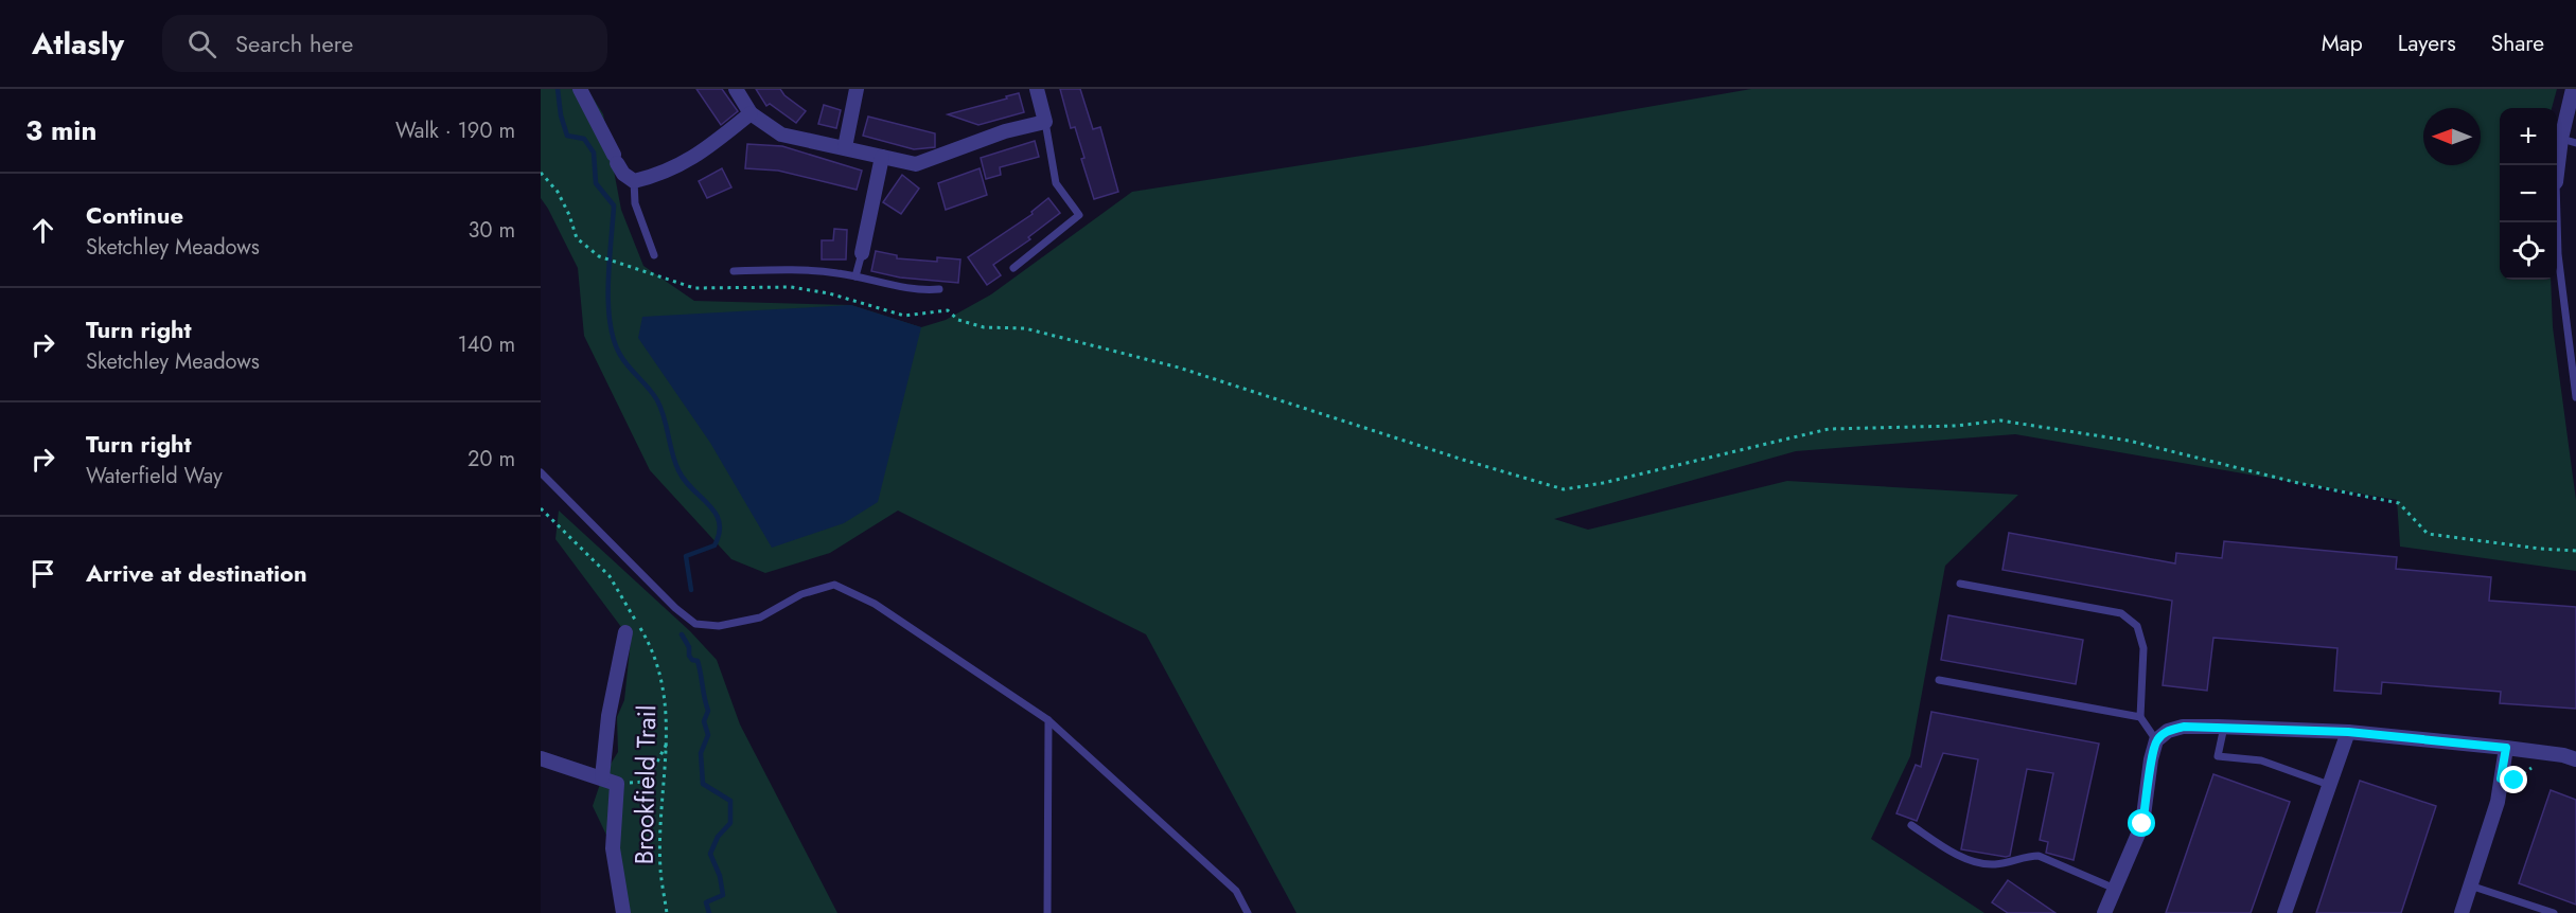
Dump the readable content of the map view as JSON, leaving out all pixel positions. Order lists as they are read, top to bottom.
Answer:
{
  "streets": {
    "path": ["Brookfield Trail"]
  },
  "north": "left",
  "page": {
    "header": "Atlasly",
    "search": "Search here",
    "nav": ["Map", "Layers", "Share"],
    "heading": ["3 min", "Walk · 190 m"],
    "map_buttons": ["+", "−"],
    "list": [
      ["Continue", "Sketchley Meadows", "30 m"],
      ["Turn right", "Sketchley Meadows", "140 m"],
      ["Turn right", "Waterfield Way", "20 m"],
      "Arrive at destination"
    ]
  }
}
